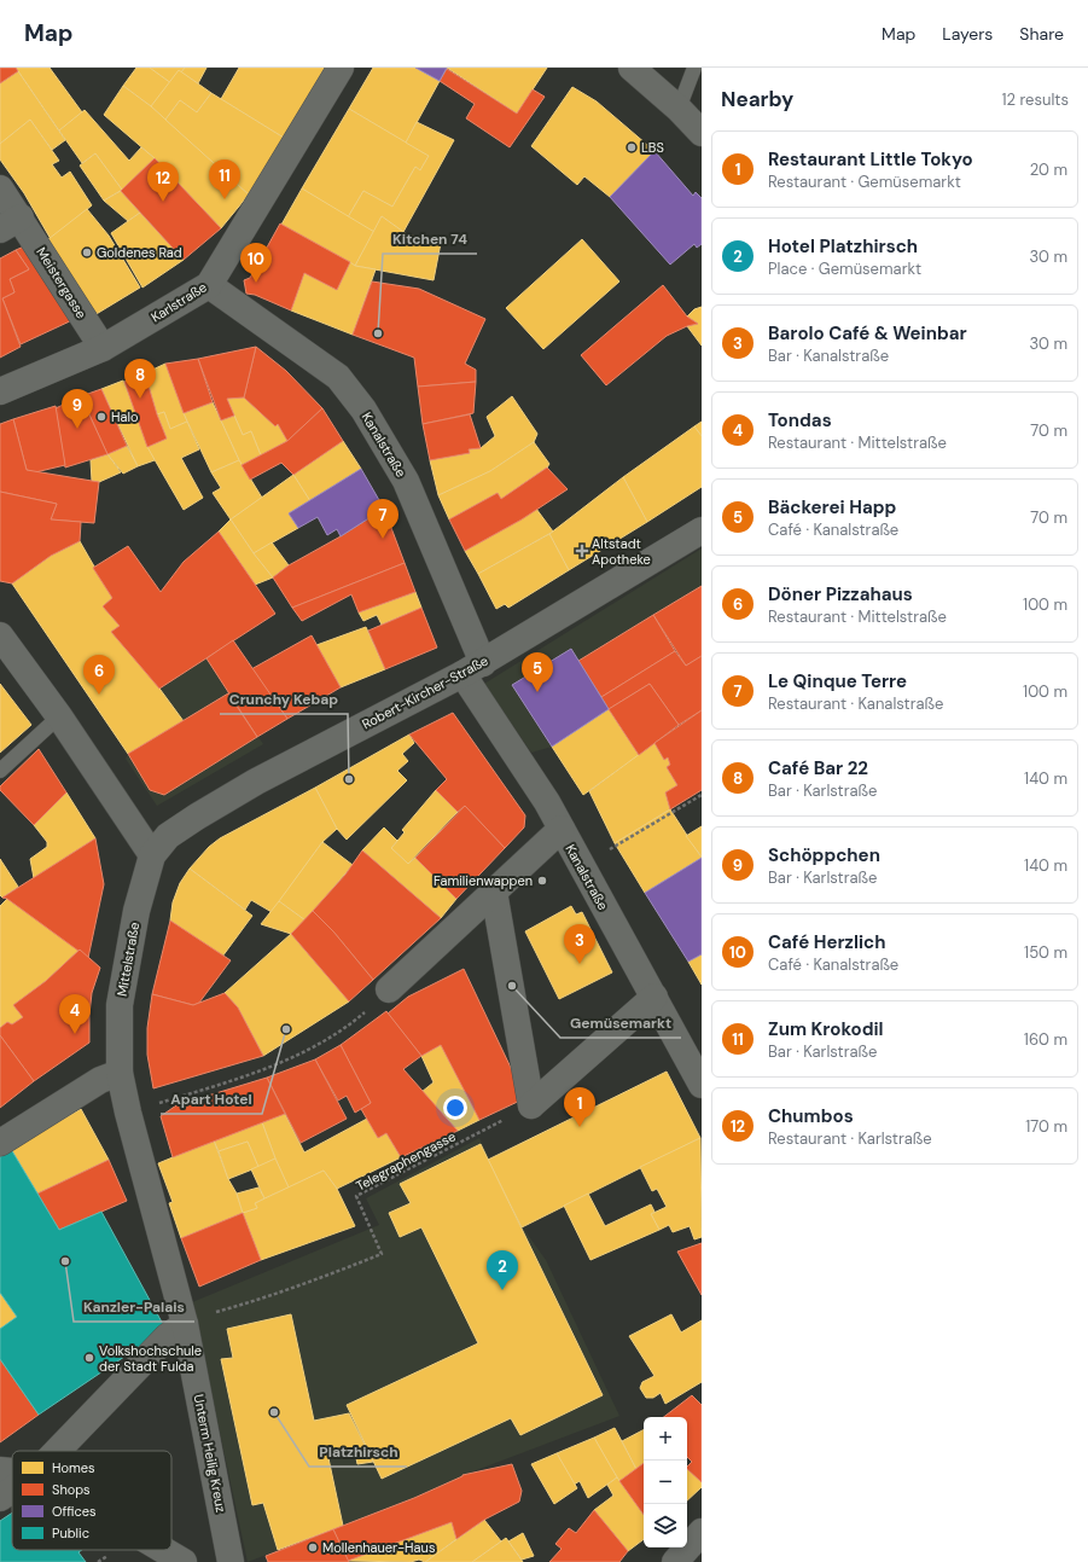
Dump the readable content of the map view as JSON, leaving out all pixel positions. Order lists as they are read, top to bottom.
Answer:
{
  "streets": {
    "street": [
      "Meistergasse",
      "Karlstraße",
      "Kanalstraße",
      "Robert-Kircher-Straße",
      "Mittelstraße",
      "Unterm Heilig Kreuz"
    ],
    "path": ["Telegraphengasse"]
  },
  "crossings": [
    ["Meistergasse", "Karlstraße"],
    ["Karlstraße", "Kanalstraße"],
    ["Kanalstraße", "Robert-Kircher-Straße"],
    ["Robert-Kircher-Straße", "Mittelstraße"],
    ["Mittelstraße", "Unterm Heilig Kreuz"]
  ],
  "places": {
    "other": [
      "LBS",
      "Goldenes Rad",
      "Kitchen 74",
      "Halo",
      "Crunchy Kebap",
      "Familienwappen",
      "Gemüsemarkt",
      "Apart Hotel",
      "Kanzler-Palais",
      "Volkshochschule der Stadt Fulda",
      "Platzhirsch",
      "Mollenhauer-Haus"
    ],
    "health": ["Altstadt Apotheke"]
  },
  "legend": [
    "Homes",
    "Shops",
    "Offices",
    "Public"
  ],
  "page": {
    "header": "Map",
    "nav": ["Map", "Layers", "Share"],
    "heading": ["Nearby", "12 results"],
    "list": [
      {
        "mark": "1",
        "name": "Restaurant Little Tokyo",
        "note": "Restaurant · Gemüsemarkt",
        "value": "20 m"
      },
      {
        "mark": "2",
        "name": "Hotel Platzhirsch",
        "note": "Place · Gemüsemarkt",
        "value": "30 m"
      },
      {
        "mark": "3",
        "name": "Barolo Café & Weinbar",
        "note": "Bar · Kanalstraße",
        "value": "30 m"
      },
      {
        "mark": "4",
        "name": "Tondas",
        "note": "Restaurant · Mittelstraße",
        "value": "70 m"
      },
      {
        "mark": "5",
        "name": "Bäckerei Happ",
        "note": "Café · Kanalstraße",
        "value": "70 m"
      },
      {
        "mark": "6",
        "name": "Döner Pizzahaus",
        "note": "Restaurant · Mittelstraße",
        "value": "100 m"
      },
      {
        "mark": "7",
        "name": "Le Qinque Terre",
        "note": "Restaurant · Kanalstraße",
        "value": "100 m"
      },
      {
        "mark": "8",
        "name": "Café Bar 22",
        "note": "Bar · Karlstraße",
        "value": "140 m"
      },
      {
        "mark": "9",
        "name": "Schöppchen",
        "note": "Bar · Karlstraße",
        "value": "140 m"
      },
      {
        "mark": "10",
        "name": "Café Herzlich",
        "note": "Café · Kanalstraße",
        "value": "150 m"
      },
      {
        "mark": "11",
        "name": "Zum Krokodil",
        "note": "Bar · Karlstraße",
        "value": "160 m"
      },
      {
        "mark": "12",
        "name": "Chumbos",
        "note": "Restaurant · Karlstraße",
        "value": "170 m"
      }
    ],
    "pins": [
      "11",
      "12",
      "10",
      "8",
      "9",
      "7",
      "5",
      "6",
      "3",
      "4",
      "1",
      "2"
    ],
    "map_buttons": ["+", "−"]
  }
}
